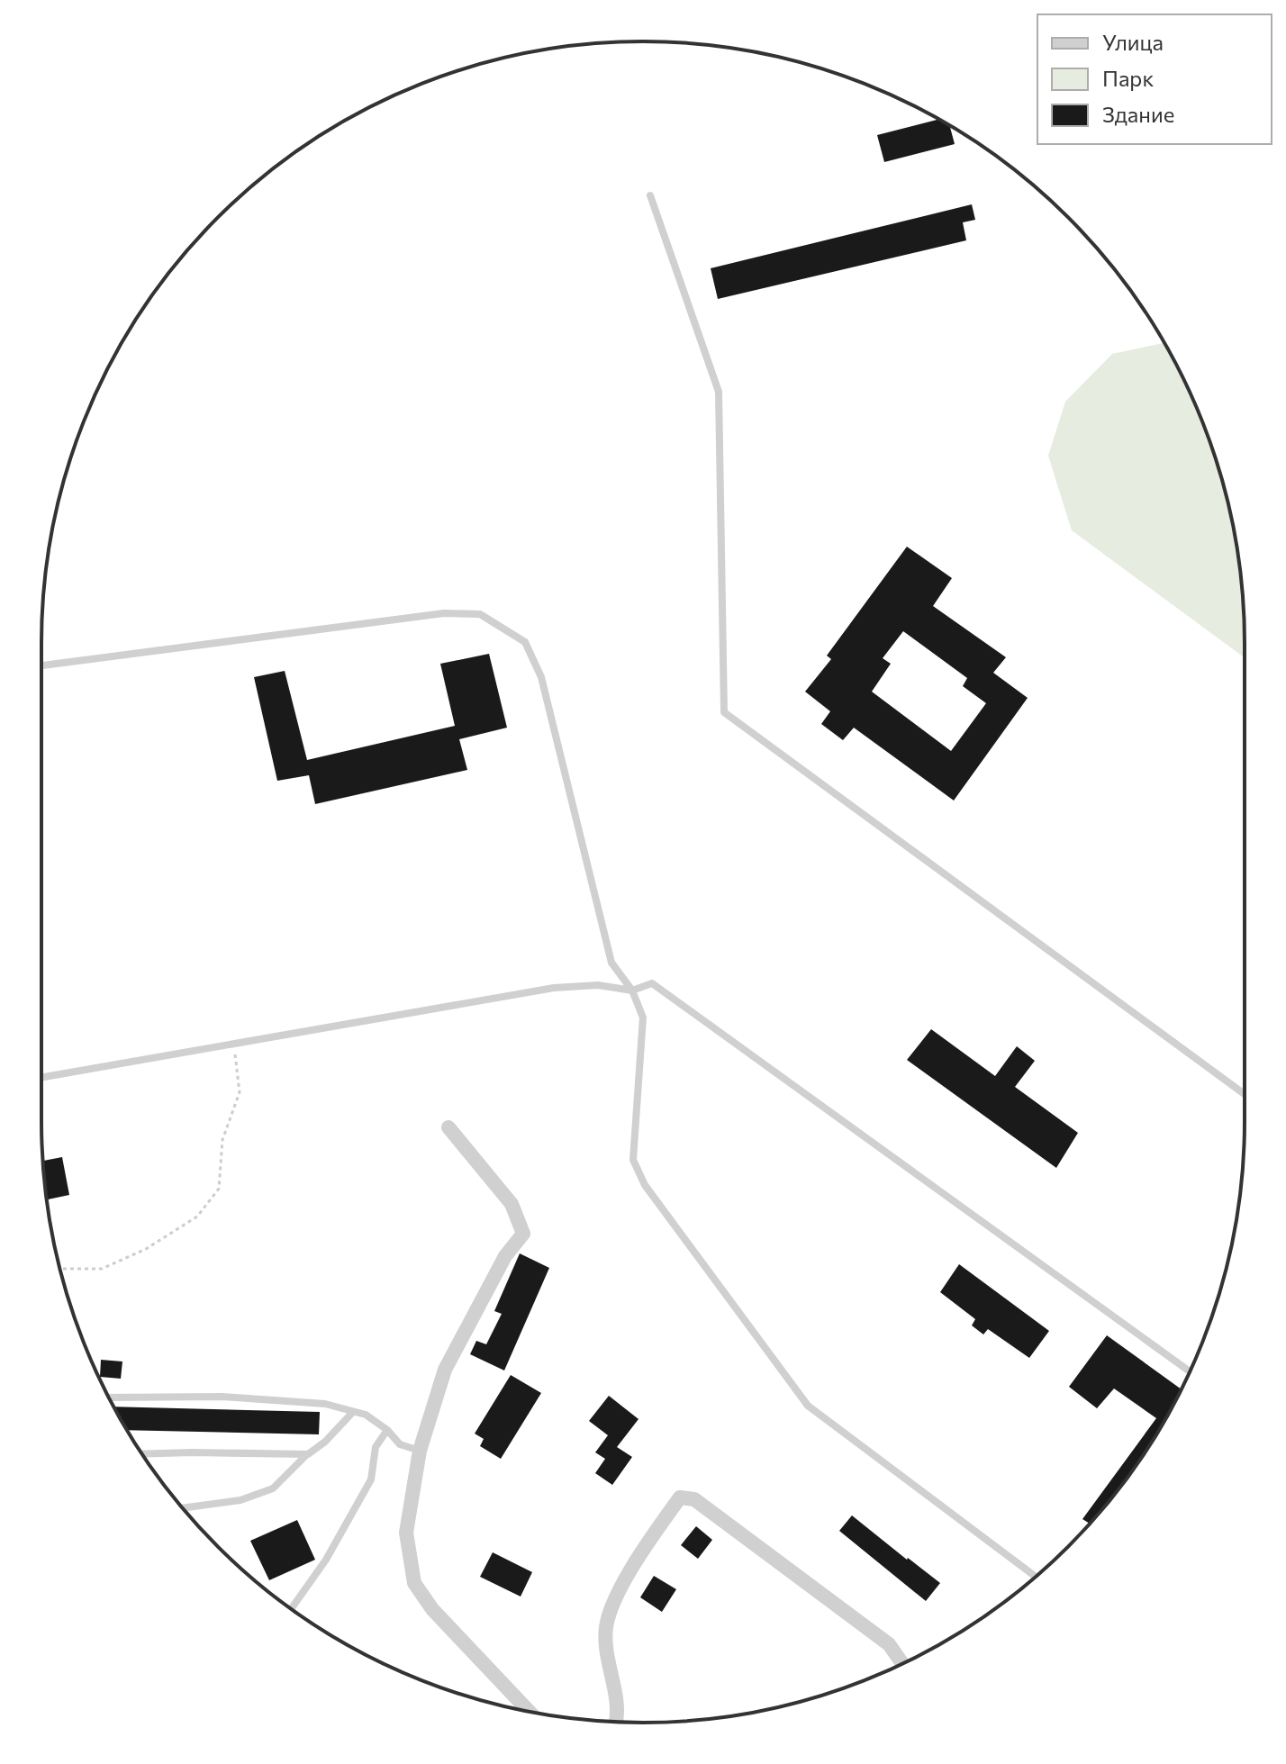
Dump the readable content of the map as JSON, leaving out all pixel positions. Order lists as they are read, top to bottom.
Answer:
{
  "legend": ["Улица", "Парк", "Здание"]
}
